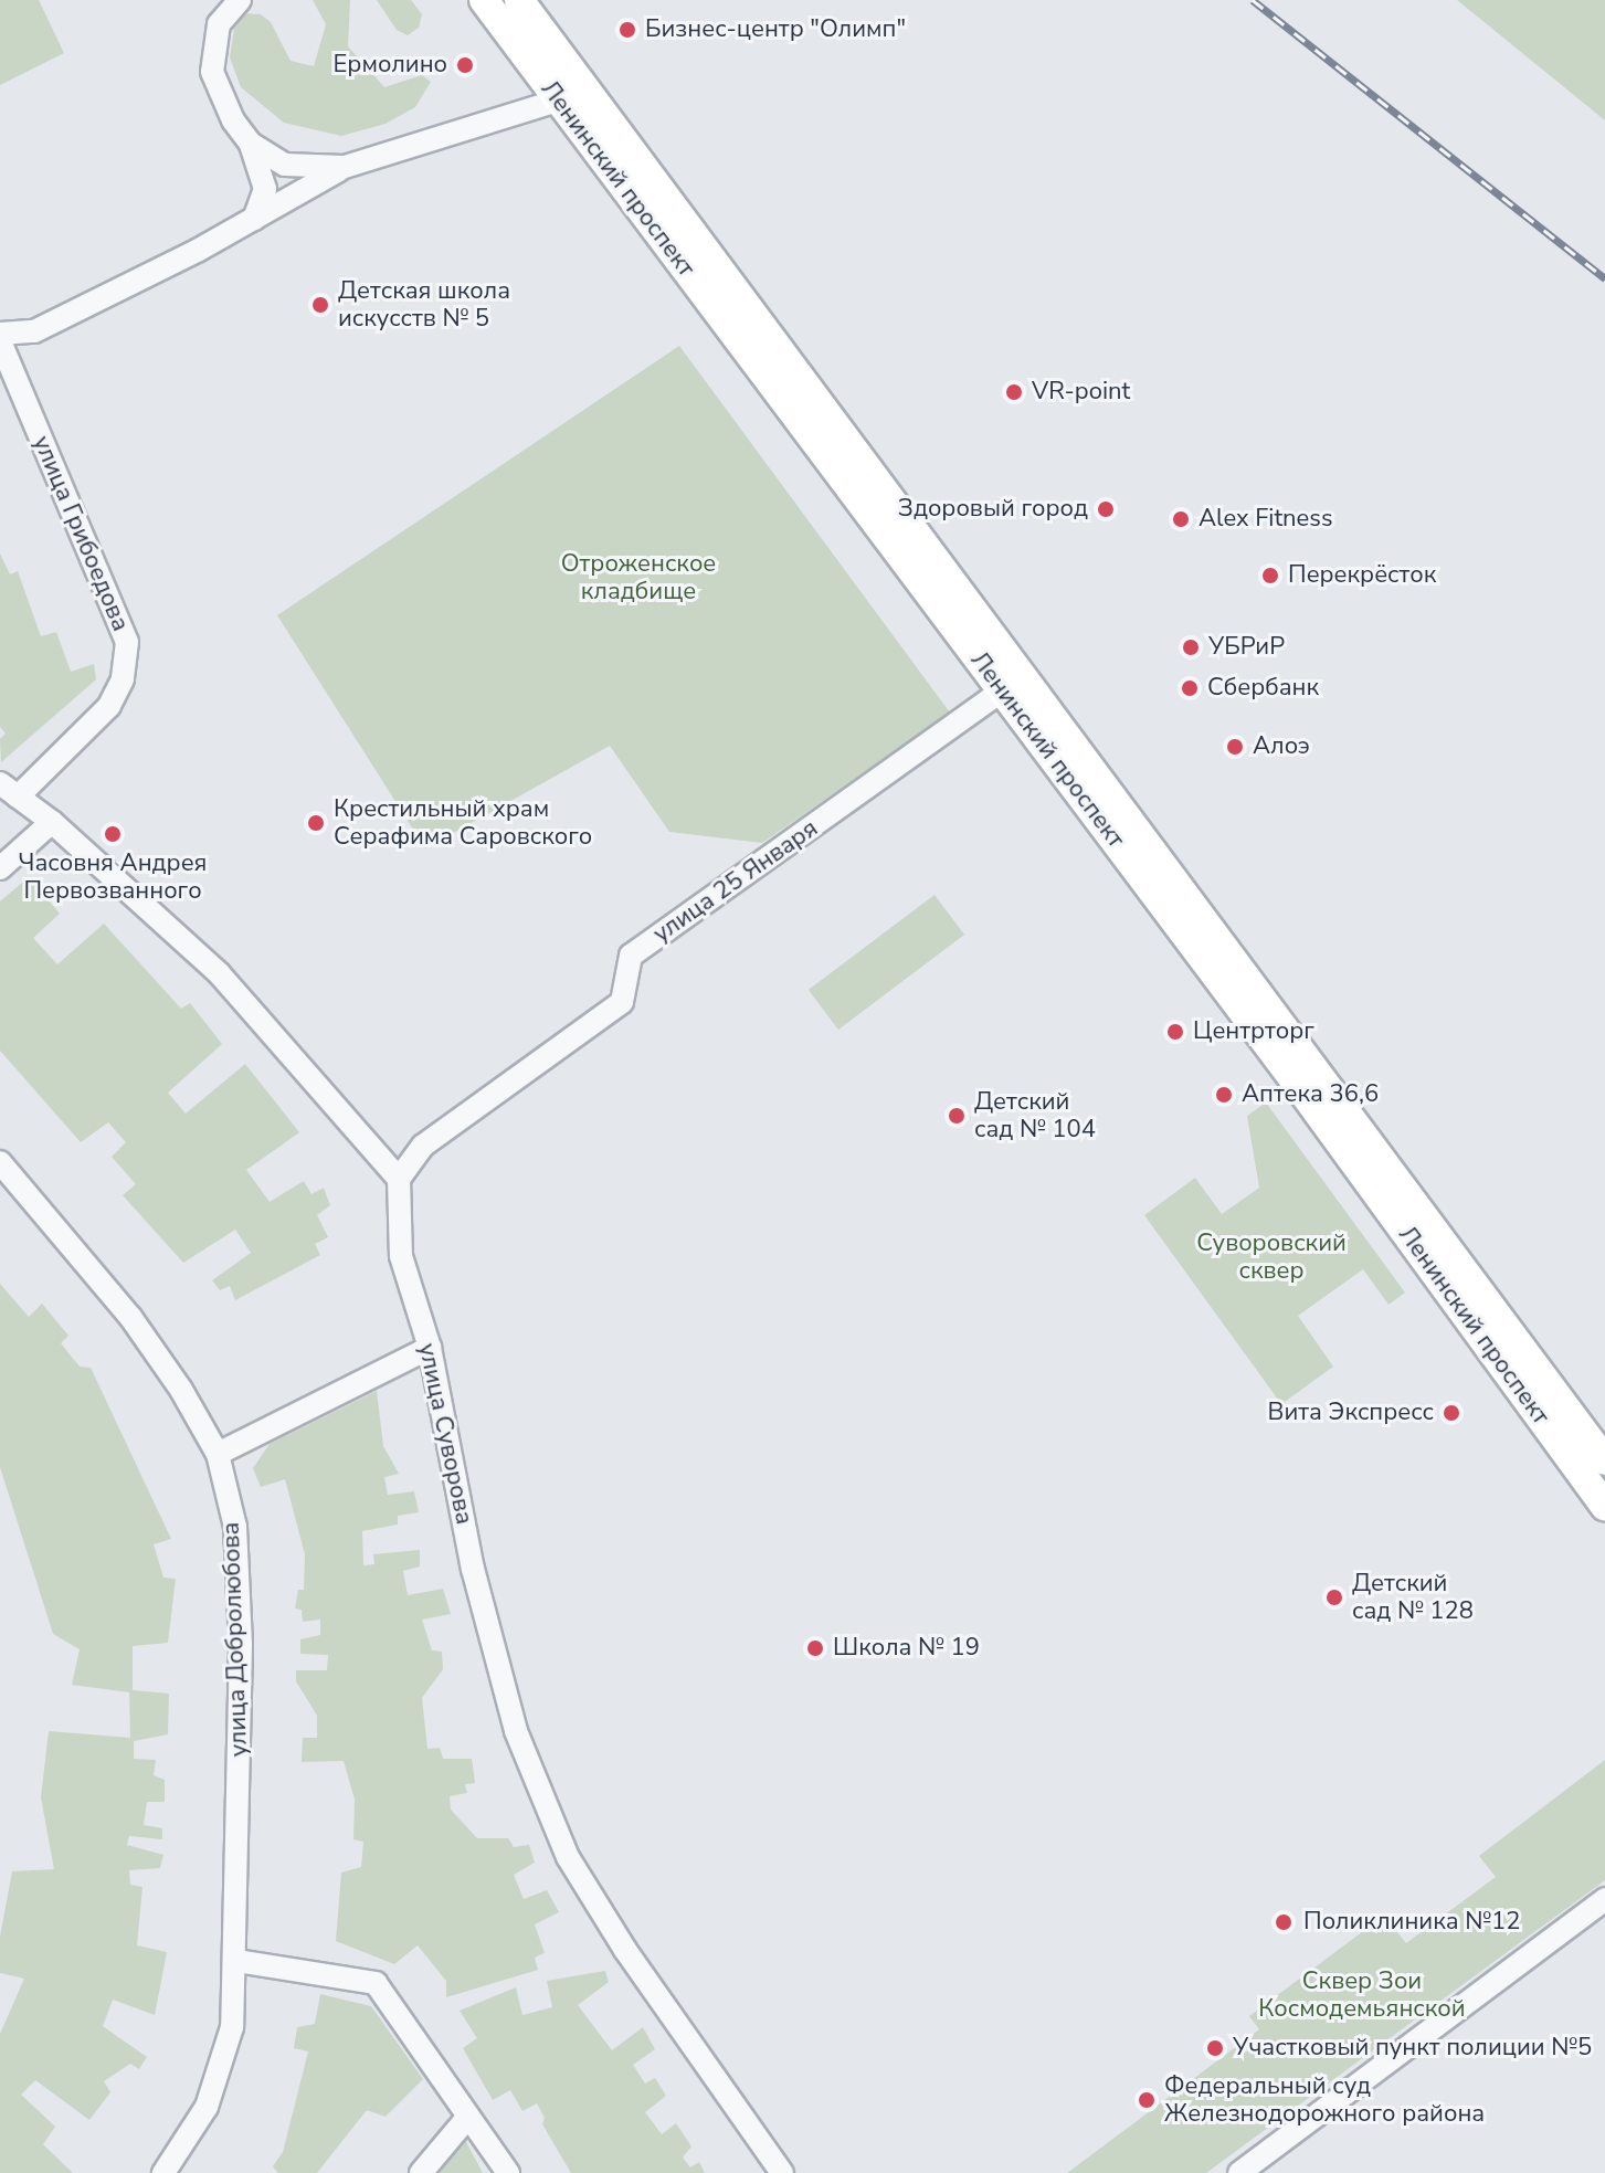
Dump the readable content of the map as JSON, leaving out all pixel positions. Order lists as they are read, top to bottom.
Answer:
{
  "streets": {
    "main road": ["Ленинский проспект"],
    "street": [
      "улица Грибоедова",
      "улица 25 Января",
      "улица Суворова",
      "улица Добролюбова"
    ]
  },
  "crossings": [
    ["Ленинский проспект", "улица 25 Января"],
    ["улица 25 Января", "улица Суворова"]
  ],
  "parks": ["Отроженское кладбище", "Суворовский сквер", "Сквер Зои Космодемьянской"],
  "places": [
    "Бизнес-центр \"Олимп\"",
    "Ермолино",
    "Детская школа искусств № 5",
    "VR-point",
    "Здоровый город",
    "Alex Fitness",
    "Перекрёсток",
    "УБРиР",
    "Сбербанк",
    "Алоэ",
    "Крестильный храм Серафима Саровского",
    "Часовня Андрея Первозванного",
    "Центрторг",
    "Аптека 36,6",
    "Детский сад № 104",
    "Вита Экспресс",
    "Детский сад № 128",
    "Школа № 19",
    "Поликлиника №12",
    "Участковый пункт полиции №5",
    "Федеральный суд Железнодорожного района"
  ]
}
